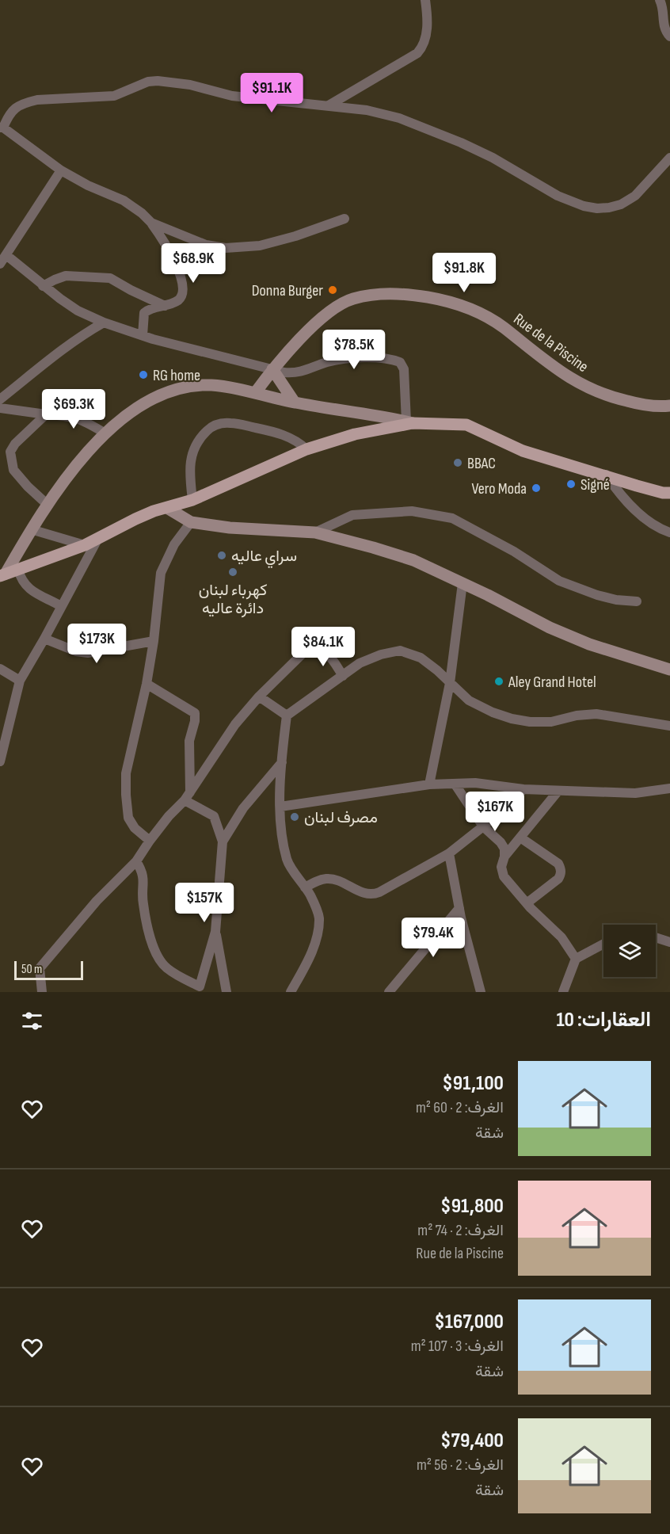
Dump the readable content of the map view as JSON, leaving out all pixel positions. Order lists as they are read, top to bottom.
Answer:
{
  "streets": {
    "street": ["Rue de la Piscine"]
  },
  "places": [
    "Donna Burger",
    "RG home",
    "BBAC",
    "Signé",
    "Vero Moda",
    "سراي عاليه",
    "كهرباء لبنان دائرة عاليه",
    "Aley Grand Hotel",
    "مصرف لبنان"
  ],
  "scale_bar": "50 m",
  "page": {
    "price": [
      "$91.1K",
      "$68.9K",
      "$91.8K",
      "$78.5K",
      "$69.3K",
      "$173K",
      "$84.1K",
      "$167K",
      "$157K",
      "$79.4K"
    ],
    "scale": "50 m",
    "heading": "العقارات: 10",
    "list": [
      {
        "name": "$91,100",
        "note": "الغرف: 2 · 60 m² · شقة"
      },
      {
        "name": "$91,800",
        "note": "الغرف: 2 · 74 m² · Rue de la Piscine"
      },
      {
        "name": "$167,000",
        "note": "الغرف: 3 · 107 m² · شقة"
      },
      {
        "name": "$79,400",
        "note": "الغرف: 2 · 56 m² · شقة"
      }
    ]
  }
}
